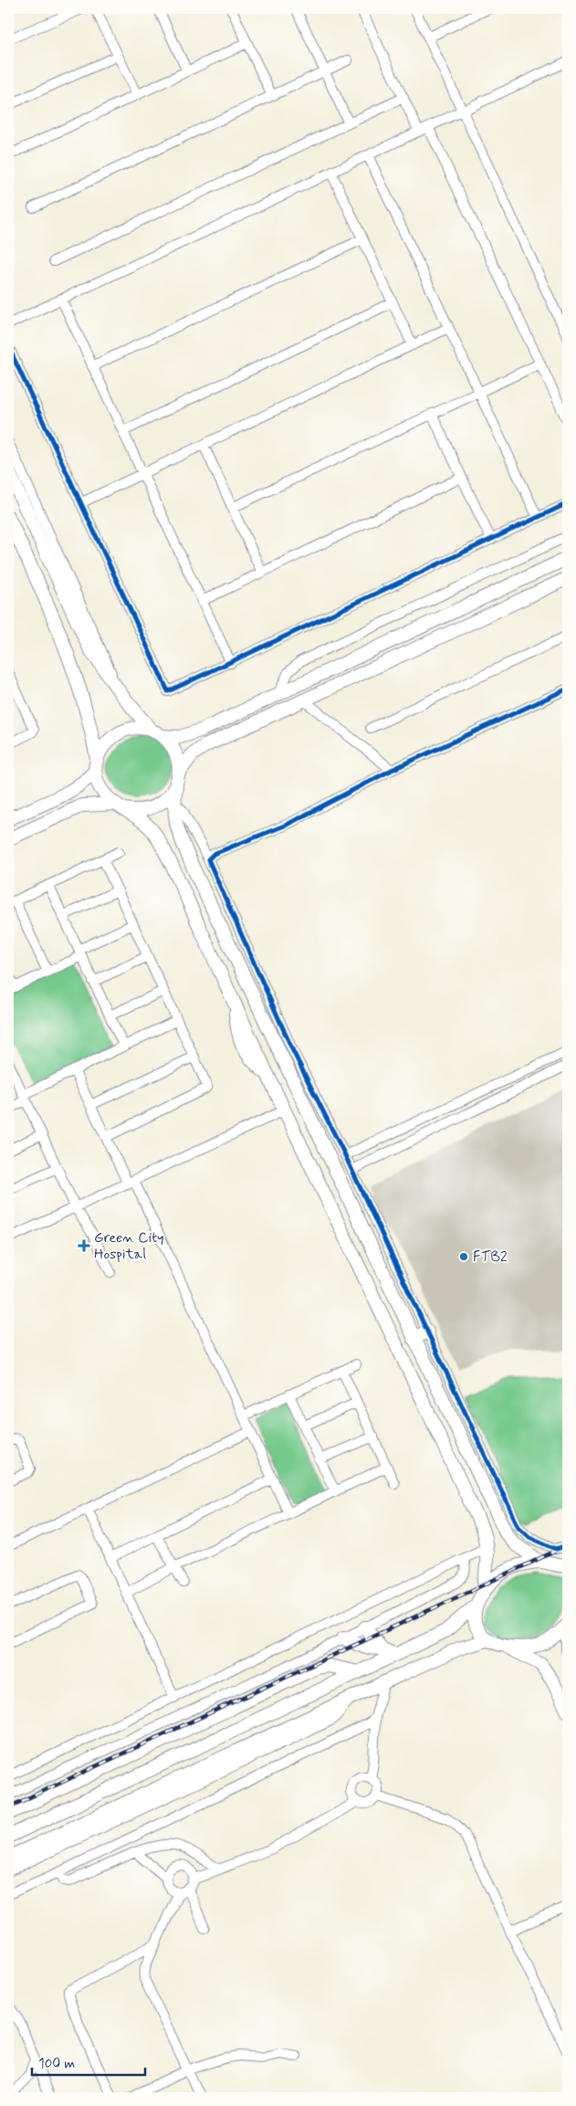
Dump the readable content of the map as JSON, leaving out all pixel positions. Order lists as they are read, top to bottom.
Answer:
{
  "places": {
    "health": ["Green City Hospital"],
    "other": ["FTB2"]
  },
  "scale_bar": "100 m"
}
